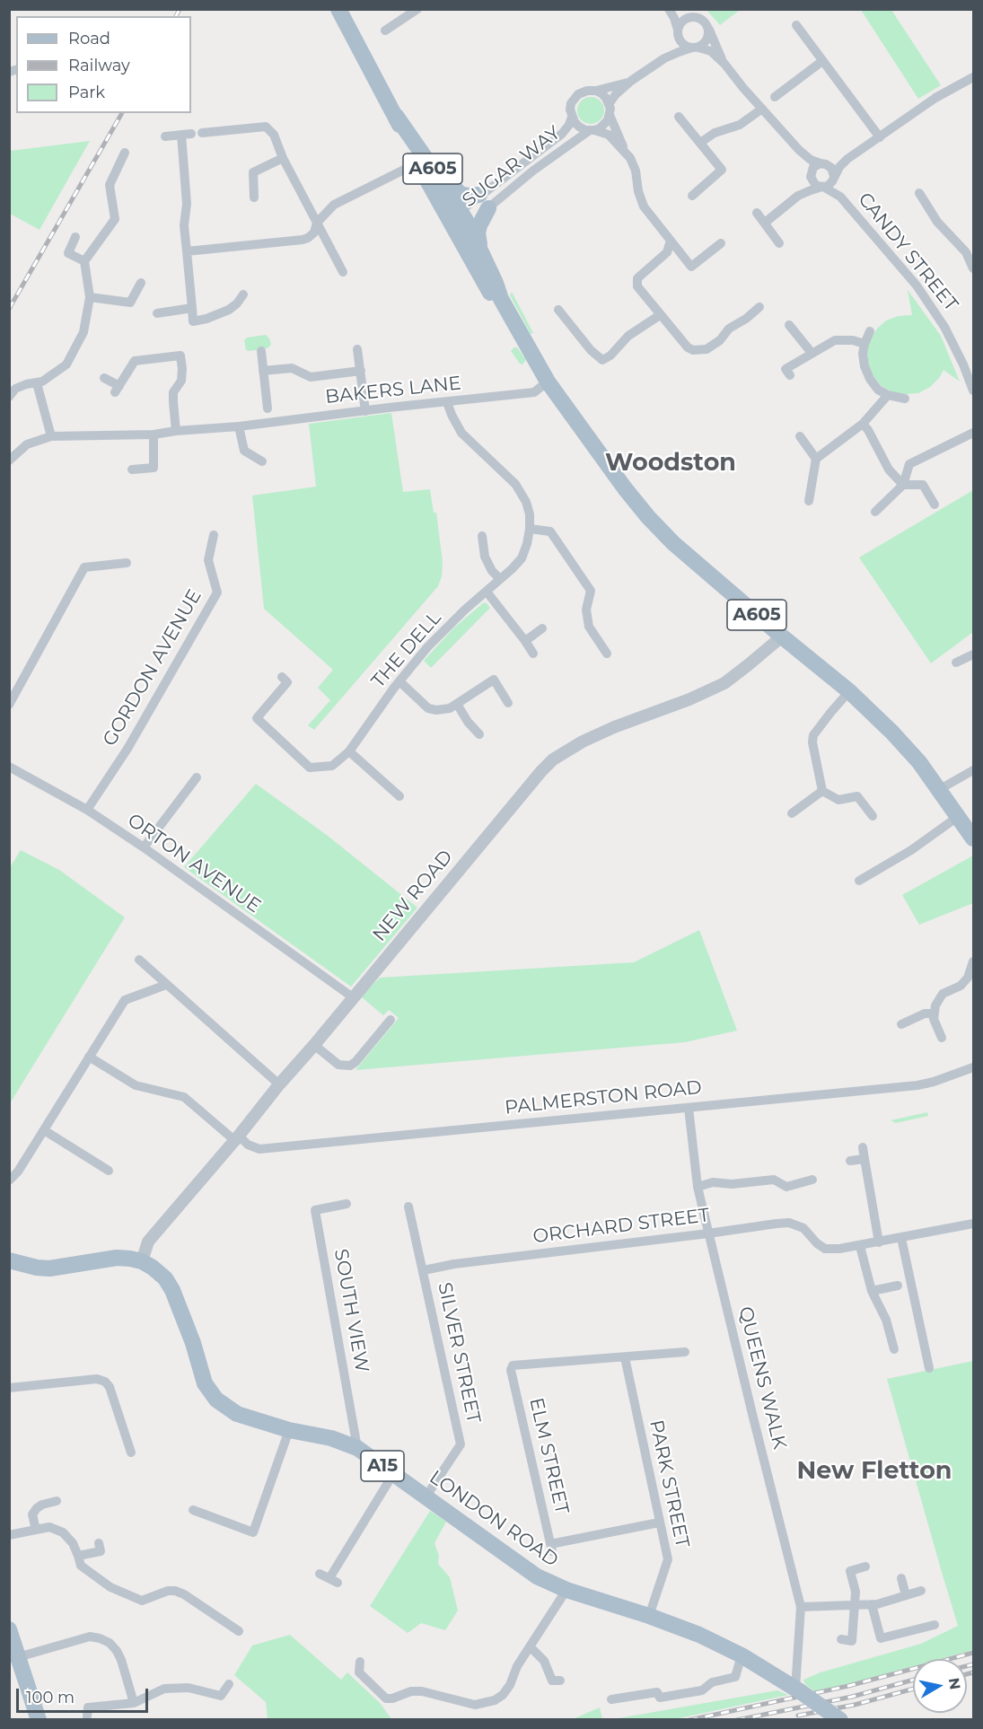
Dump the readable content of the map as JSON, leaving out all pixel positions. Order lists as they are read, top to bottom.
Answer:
{
  "streets": {
    "main road": ["A605", "A15", "LONDON ROAD"],
    "street": [
      "SUGAR WAY",
      "CANDY STREET",
      "BAKERS LANE",
      "THE DELL",
      "GORDON AVENUE",
      "ORTON AVENUE",
      "NEW ROAD",
      "PALMERSTON ROAD",
      "ORCHARD STREET",
      "SOUTH VIEW",
      "SILVER STREET",
      "QUEENS WALK",
      "ELM STREET",
      "PARK STREET"
    ]
  },
  "crossings": [
    ["SUGAR WAY", "A605"],
    ["A605", "BAKERS LANE"],
    ["A605", "NEW ROAD"],
    ["BAKERS LANE", "THE DELL"],
    ["GORDON AVENUE", "ORTON AVENUE"],
    ["ORTON AVENUE", "NEW ROAD"],
    ["NEW ROAD", "PALMERSTON ROAD"],
    ["NEW ROAD", "LONDON ROAD"],
    ["PALMERSTON ROAD", "QUEENS WALK"],
    ["ORCHARD STREET", "SILVER STREET"],
    ["ORCHARD STREET", "QUEENS WALK"],
    ["SOUTH VIEW", "LONDON ROAD"],
    ["SILVER STREET", "LONDON ROAD"],
    ["QUEENS WALK", "LONDON ROAD"],
    ["ELM STREET", "PARK STREET"],
    ["PARK STREET", "LONDON ROAD"]
  ],
  "districts": ["Woodston", "New Fletton"],
  "legend": ["Road", "Railway", "Park"],
  "scale_bar": "100 m",
  "north": "right"
}
